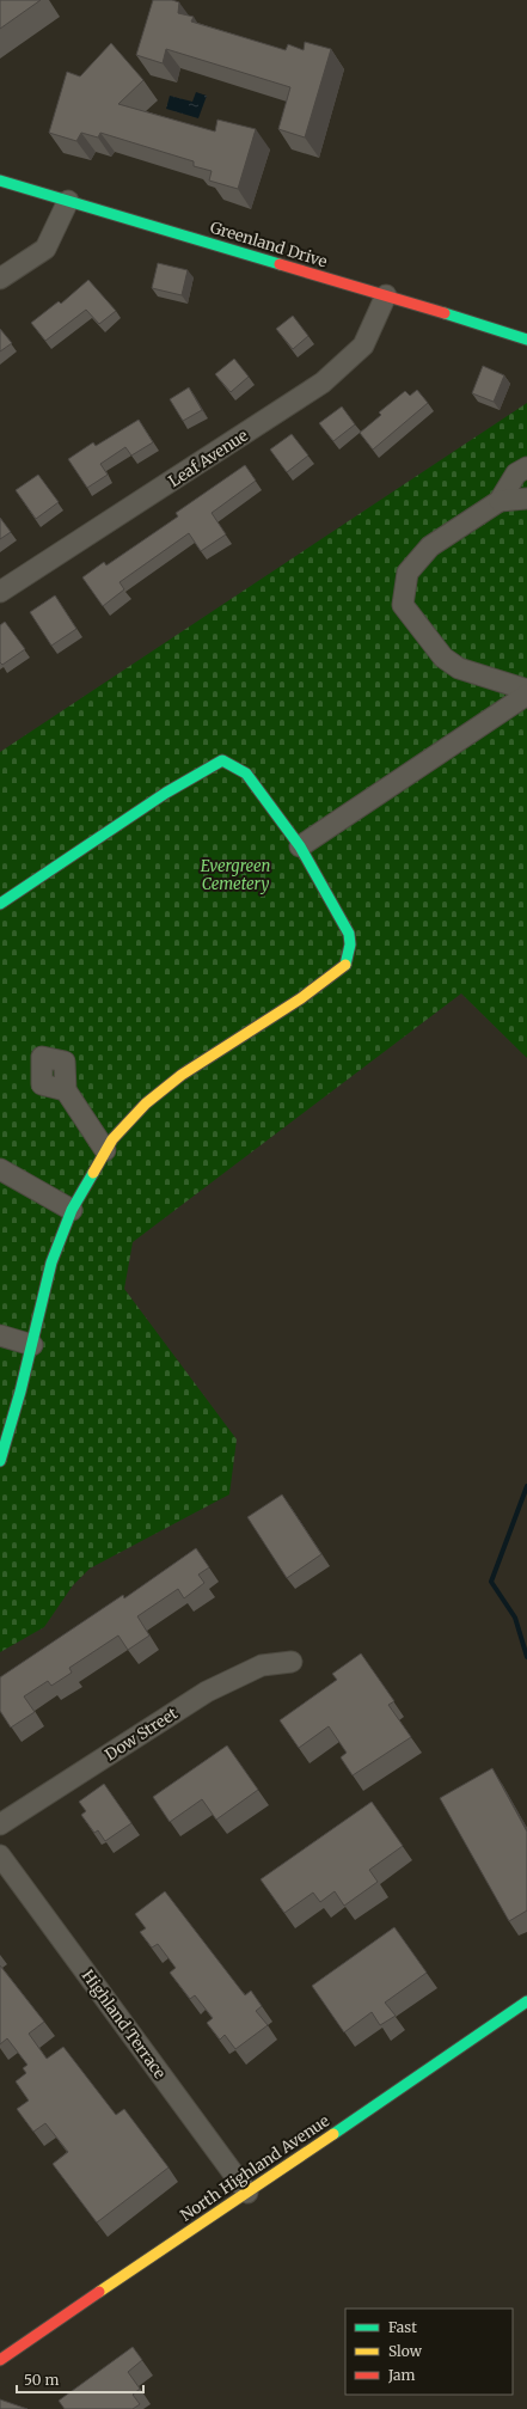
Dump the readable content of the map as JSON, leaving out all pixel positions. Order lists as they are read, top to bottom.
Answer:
{
  "streets": {
    "street": [
      "Greenland Drive",
      "Leaf Avenue",
      "Dow Street",
      "Highland Terrace",
      "North Highland Avenue"
    ]
  },
  "crossings": [
    ["Greenland Drive", "Leaf Avenue"],
    ["Highland Terrace", "North Highland Avenue"]
  ],
  "parks": ["Evergreen Cemetery"],
  "legend": ["Fast", "Slow", "Jam"],
  "scale_bar": "50 m"
}
